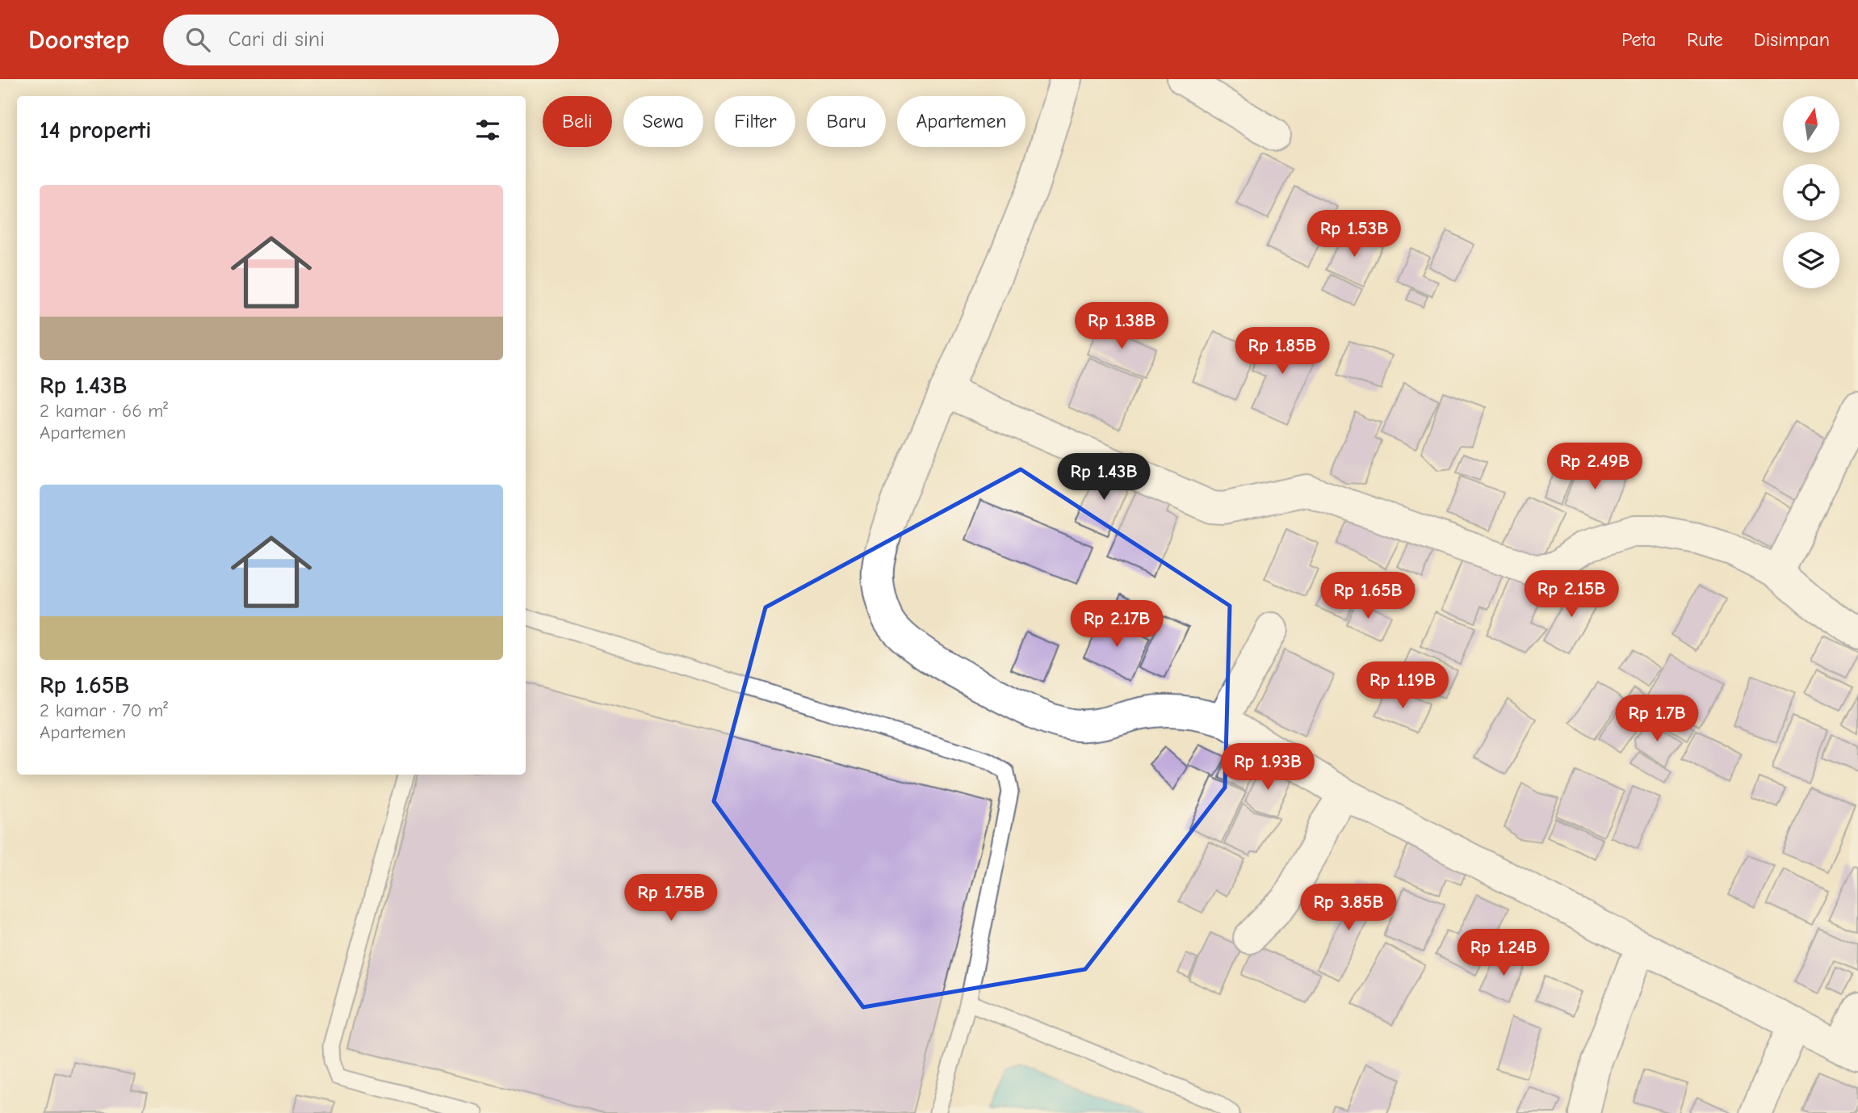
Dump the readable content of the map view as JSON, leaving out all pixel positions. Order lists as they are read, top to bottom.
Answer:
{
  "north": "top",
  "page": {
    "header": "Doorstep",
    "search": "Cari di sini",
    "nav": ["Peta", "Rute", "Disimpan"],
    "chip": [
      "Beli",
      "Sewa",
      "Filter",
      "Baru",
      "Apartemen"
    ],
    "heading": "14 properti",
    "list": [
      {
        "name": "Rp 1.43B",
        "note": "2 kamar · 66 m² · Apartemen"
      },
      {
        "name": "Rp 1.65B",
        "note": "2 kamar · 70 m² · Apartemen"
      }
    ],
    "price": [
      "Rp 1.53B",
      "Rp 1.38B",
      "Rp 1.85B",
      "Rp 2.49B",
      "Rp 1.43B",
      "Rp 2.15B",
      "Rp 1.65B",
      "Rp 2.17B",
      "Rp 1.19B",
      "Rp 1.7B",
      "Rp 1.93B",
      "Rp 1.75B",
      "Rp 3.85B",
      "Rp 1.24B"
    ]
  }
}
